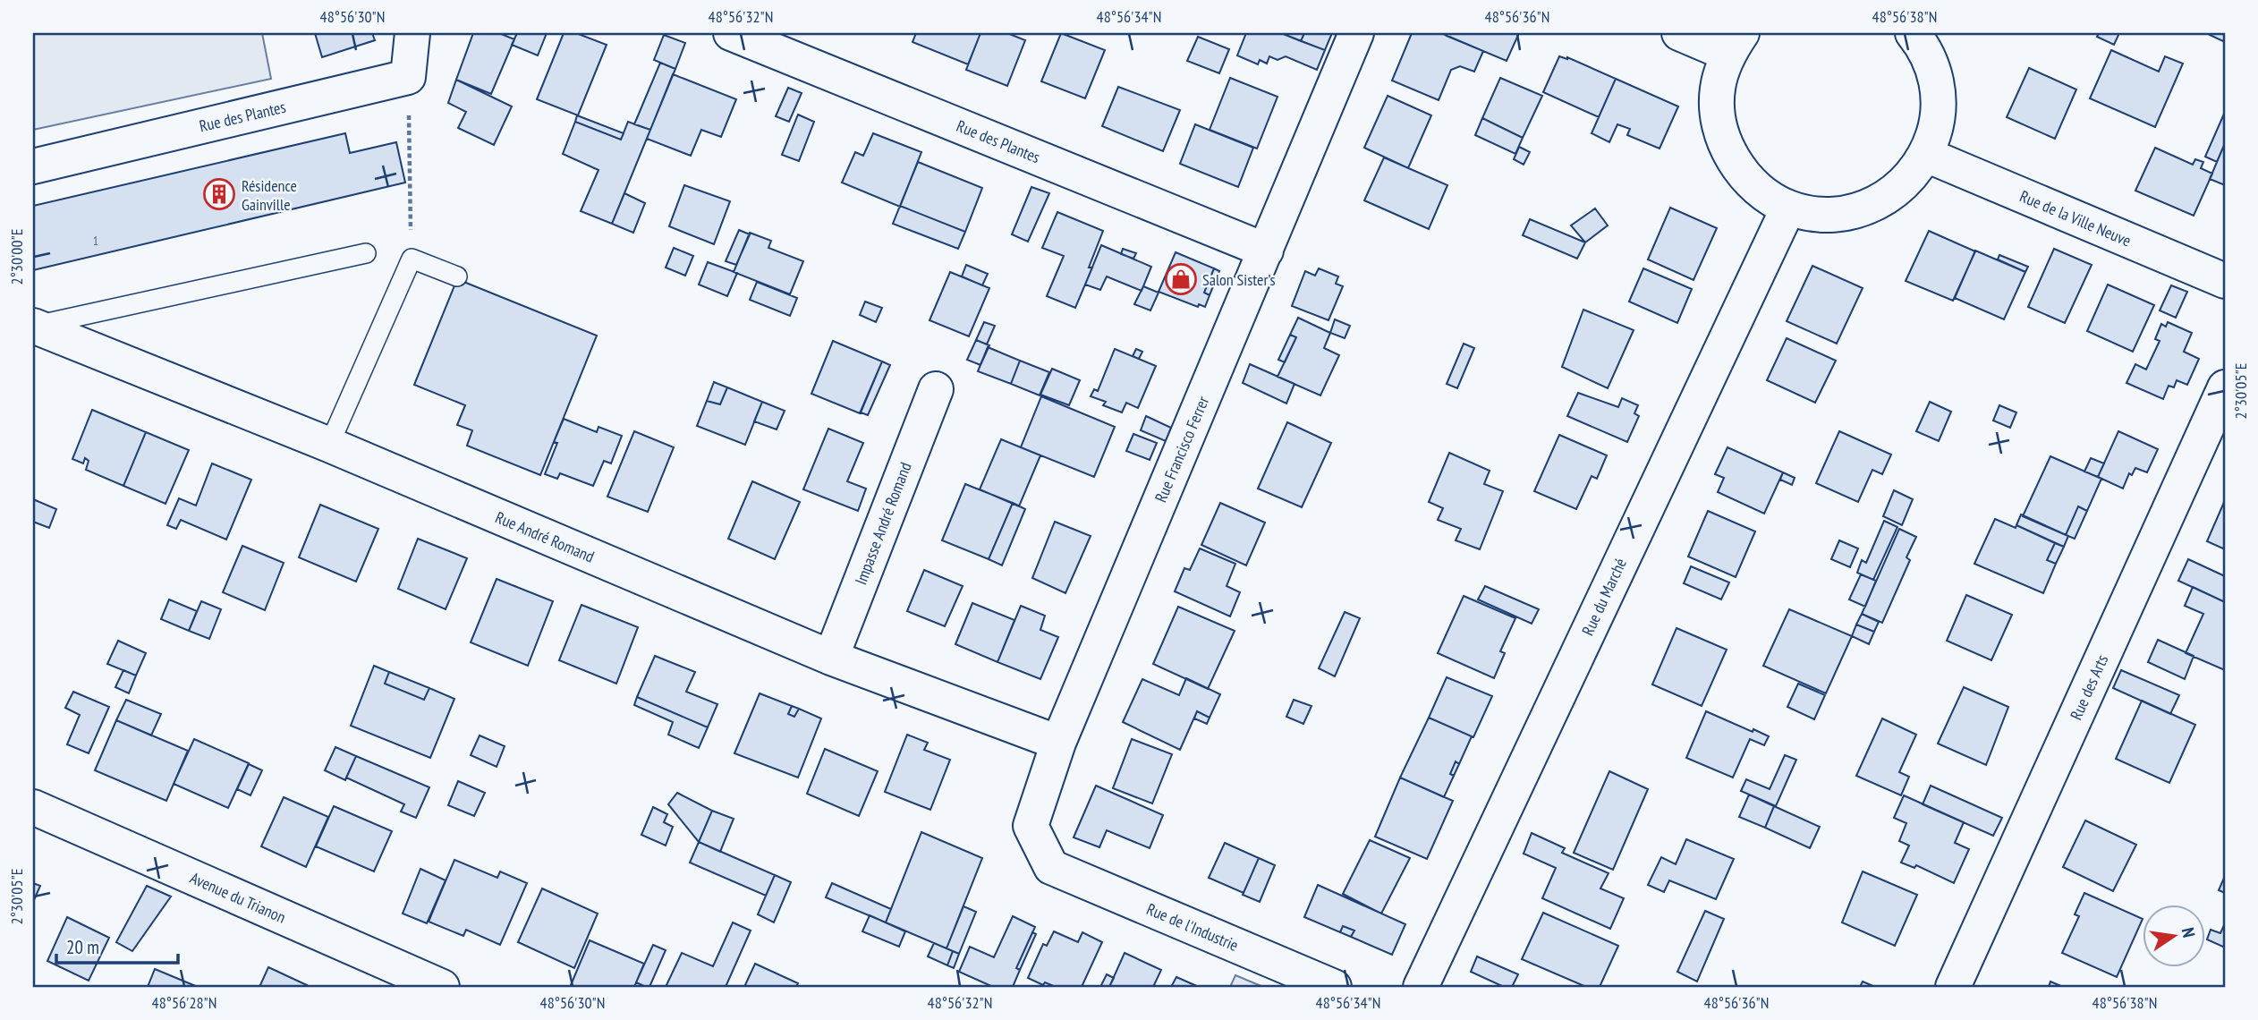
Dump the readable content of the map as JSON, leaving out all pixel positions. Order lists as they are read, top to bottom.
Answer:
{
  "streets": {
    "street": [
      "Rue des Plantes",
      "Rue de la Ville Neuve",
      "Rue Francisco Ferrer",
      "Impasse André Romand",
      "Rue André Romand",
      "Rue du Marché",
      "Rue des Arts",
      "Avenue du Trianon",
      "Rue de l'Industrie"
    ]
  },
  "crossings": [
    ["Rue des Plantes", "Rue Francisco Ferrer"],
    ["Rue Francisco Ferrer", "Rue André Romand"],
    ["Rue Francisco Ferrer", "Rue de l'Industrie"],
    ["Impasse André Romand", "Rue André Romand"]
  ],
  "places": {
    "building": ["Résidence Gainville"],
    "shop": ["Salon Sister’s"]
  },
  "house_numbers": ["1"],
  "scale_bar": "20 m",
  "north": "right",
  "coordinates": [
    "48°56'30\"N",
    "48°56'32\"N",
    "48°56'34\"N",
    "48°56'36\"N",
    "48°56'38\"N",
    "2°30'00\"E",
    "2°30'05\"E",
    "48°56'28\"N"
  ]
}
